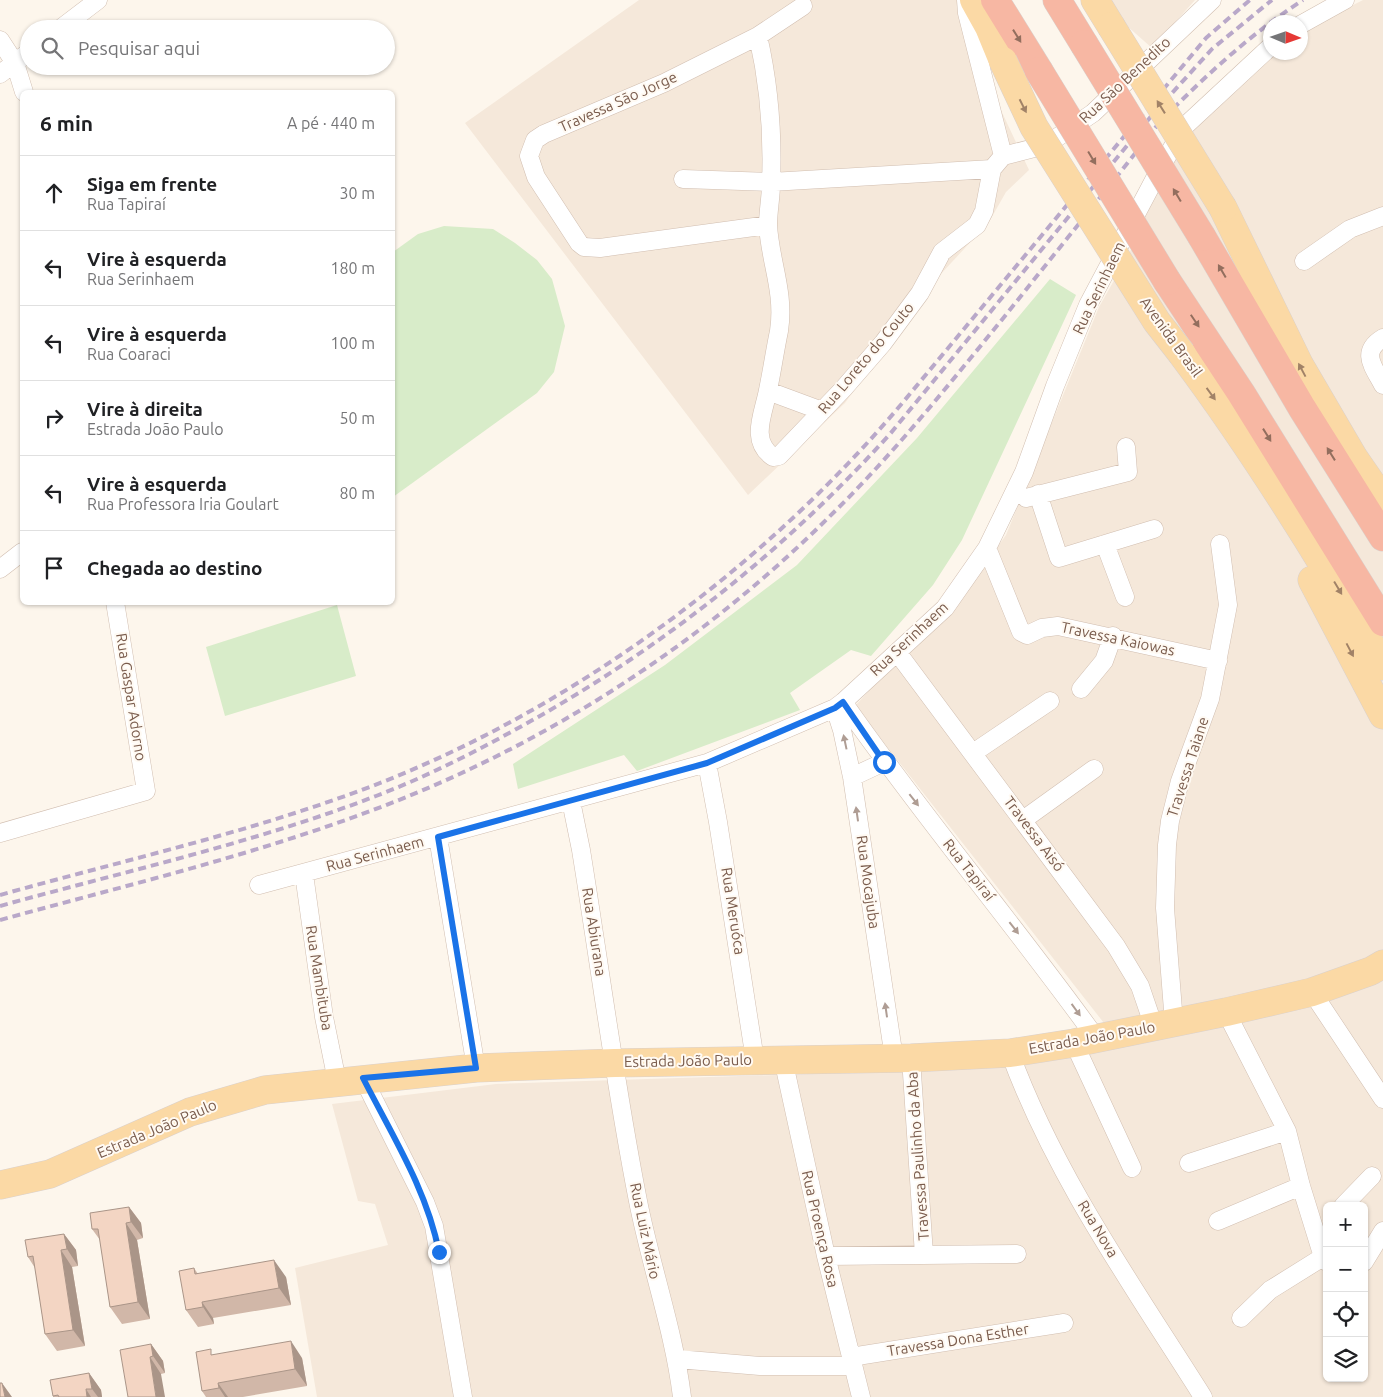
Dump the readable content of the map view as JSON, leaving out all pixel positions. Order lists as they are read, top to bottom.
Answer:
{
  "streets": {
    "highway": ["Avenida Brasil"],
    "main road": ["Estrada João Paulo"],
    "street": [
      "Rua Sāo Benedito",
      "Travessa Sāo Jorge",
      "Rua Serinhaem",
      "Rua Loreto do Couto",
      "Travessa Kaiowas",
      "Rua Gaspar Adorno",
      "Travessa Taiane",
      "Travessa Aisó",
      "Rua Tapiraí",
      "Rua Mocajuba",
      "Rua Meruóca",
      "Rua Abiurana",
      "Rua Mambituba",
      "Travessa Paulinho da Aba",
      "Rua Proença Rosa",
      "Rua Nova",
      "Rua Luiz Mário",
      "Travessa Dona Esther"
    ]
  },
  "crossings": [
    ["Rua Sāo Benedito", "Rua Loreto do Couto"],
    ["Rua Serinhaem", "Travessa Kaiowas"],
    ["Rua Serinhaem", "Travessa Aisó"],
    ["Rua Serinhaem", "Rua Tapiraí"],
    ["Rua Serinhaem", "Rua Mocajuba"],
    ["Rua Serinhaem", "Rua Meruóca"],
    ["Rua Serinhaem", "Rua Abiurana"],
    ["Rua Serinhaem", "Rua Mambituba"],
    ["Travessa Kaiowas", "Travessa Taiane"],
    ["Travessa Taiane", "Travessa Aisó"],
    ["Travessa Taiane", "Estrada João Paulo"],
    ["Travessa Aisó", "Estrada João Paulo"],
    ["Rua Tapiraí", "Rua Mocajuba"],
    ["Rua Tapiraí", "Estrada João Paulo"],
    ["Rua Mocajuba", "Estrada João Paulo"],
    ["Rua Mocajuba", "Travessa Paulinho da Aba"],
    ["Rua Meruóca", "Estrada João Paulo"],
    ["Rua Abiurana", "Estrada João Paulo"],
    ["Rua Abiurana", "Rua Luiz Mário"],
    ["Rua Mambituba", "Estrada João Paulo"],
    ["Estrada João Paulo", "Travessa Paulinho da Aba"],
    ["Estrada João Paulo", "Rua Proença Rosa"],
    ["Estrada João Paulo", "Rua Nova"],
    ["Estrada João Paulo", "Rua Luiz Mário"],
    ["Rua Proença Rosa", "Travessa Dona Esther"],
    ["Rua Luiz Mário", "Travessa Dona Esther"]
  ],
  "one_way": ["Rua Tapiraí", "Rua Mocajuba"],
  "north": "right",
  "page": {
    "search": "Pesquisar aqui",
    "heading": ["6 min", "A pé · 440 m"],
    "list": [
      ["Siga em frente", "Rua Tapiraí", "30 m"],
      ["Vire à esquerda", "Rua Serinhaem", "180 m"],
      ["Vire à esquerda", "Rua Coaraci", "100 m"],
      ["Vire à direita", "Estrada João Paulo", "50 m"],
      ["Vire à esquerda", "Rua Professora Iria Goulart", "80 m"],
      "Chegada ao destino"
    ],
    "map_buttons": ["+", "−"]
  }
}
